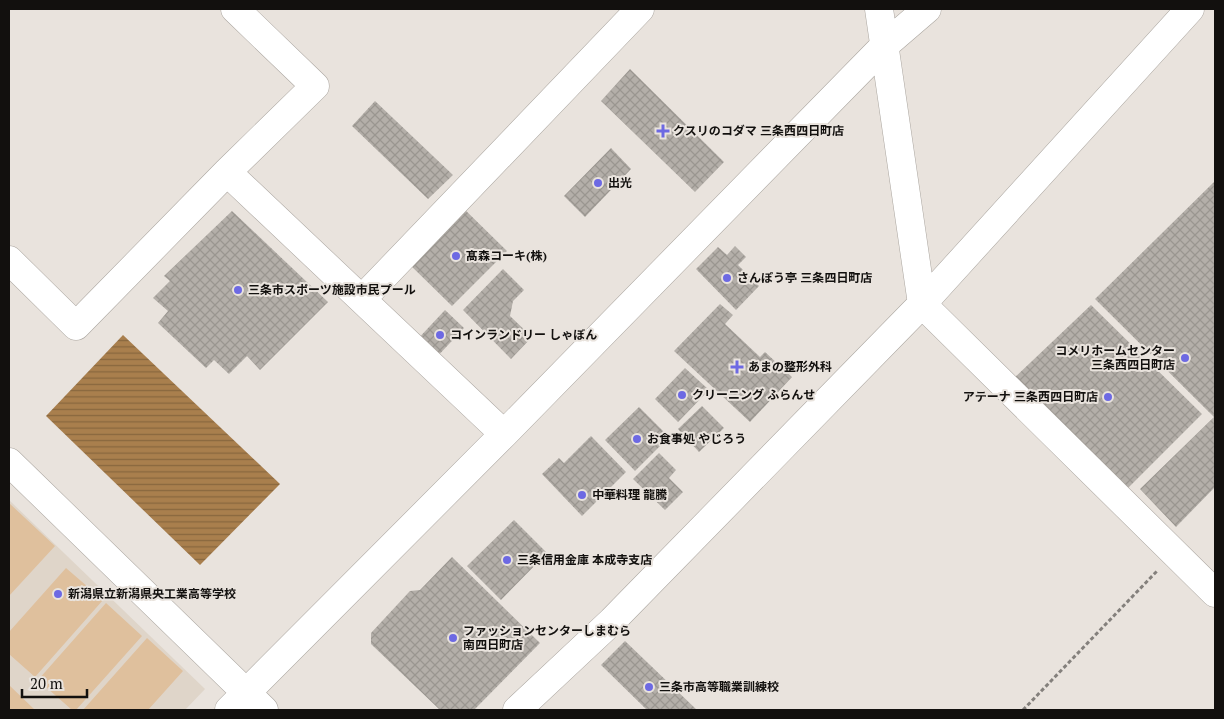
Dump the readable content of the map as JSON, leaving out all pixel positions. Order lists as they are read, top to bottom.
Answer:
{
  "places": {
    "health": ["クスリのコダマ 三条西四日町店", "あまの整形外科"],
    "other": [
      "出光",
      "髙森コーキ(株)",
      "さんぽう亭 三条四日町店",
      "三条市スポーツ施設市民プール",
      "コインランドリー しゃぼん",
      "コメリホームセンター 三条西四日町店",
      "クリーニング ふらんせ",
      "アテーナ 三条西四日町店",
      "お食事処 やじろう",
      "中華料理 龍騰",
      "三条信用金庫 本成寺支店",
      "新潟県立新潟県央工業高等学校",
      "ファッションセンターしまむら 南四日町店",
      "三条市高等職業訓練校"
    ]
  },
  "scale_bar": "20 m"
}
